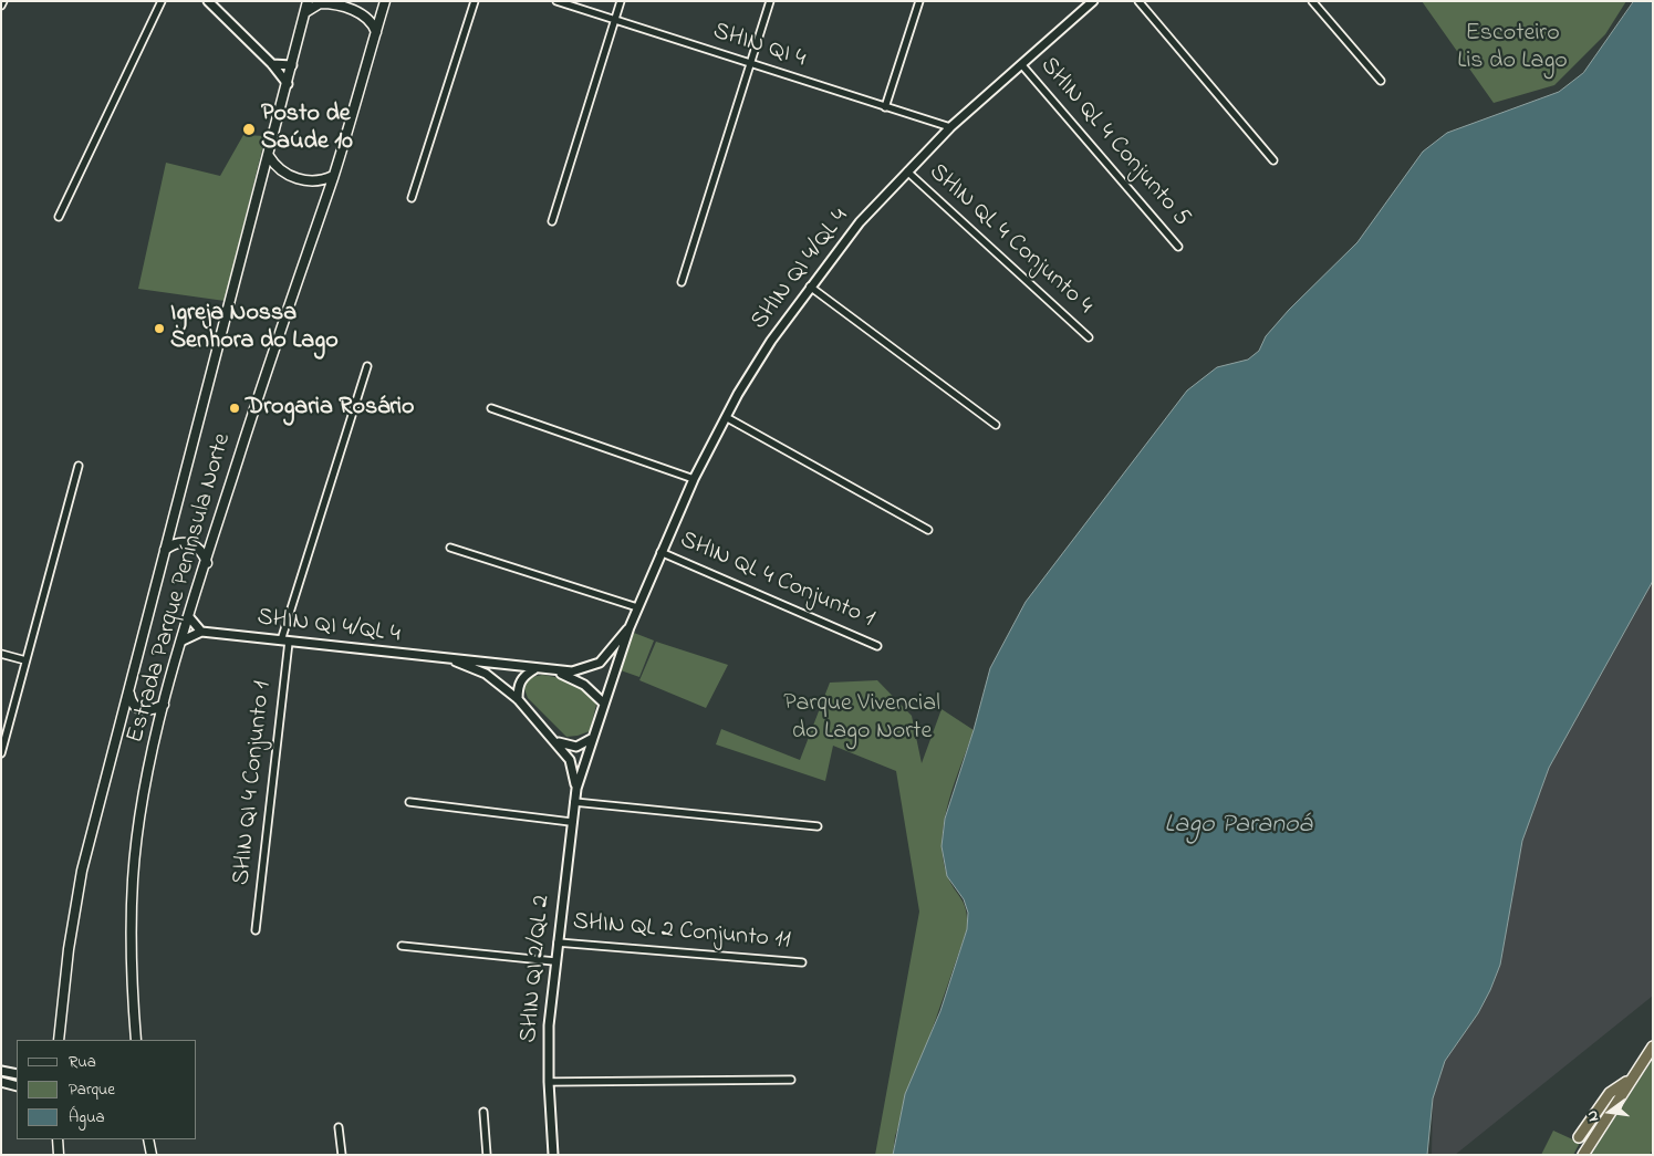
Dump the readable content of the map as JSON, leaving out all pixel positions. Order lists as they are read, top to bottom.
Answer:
{
  "streets": {
    "main road": ["Estrada Parque Península Norte"],
    "street": [
      "SHIN QI 4",
      "SHIN QL 4 Conjunto 5",
      "SHIN QL 4 Conjunto 4",
      "SHIN QI 4/QL 4",
      "SHIN QL 4 Conjunto 1",
      "SHIN QI 4 Conjunto 1",
      "SHIN QL 2 Conjunto 11",
      "SHIN QI 2/QL 2"
    ]
  },
  "crossings": [
    ["SHIN QI 4", "SHIN QI 4/QL 4"],
    ["SHIN QL 4 Conjunto 5", "SHIN QI 4/QL 4"],
    ["SHIN QL 4 Conjunto 4", "SHIN QI 4/QL 4"],
    ["SHIN QI 4/QL 4", "SHIN QL 4 Conjunto 1"],
    ["SHIN QI 4/QL 4", "SHIN QI 4 Conjunto 1"],
    ["SHIN QI 4/QL 4", "SHIN QI 2/QL 2"],
    ["SHIN QL 2 Conjunto 11", "SHIN QI 2/QL 2"]
  ],
  "water": ["Lago Paranoá"],
  "parks": ["Escoteiro Lis do Lago", "Parque Vivencial do Lago Norte"],
  "places": ["Posto de Saúde 10", "Igreja Nossa Senhora do Lago", "Drogaria Rosário"],
  "legend": ["Rua", "Parque", "Água"],
  "north": "left"
}
